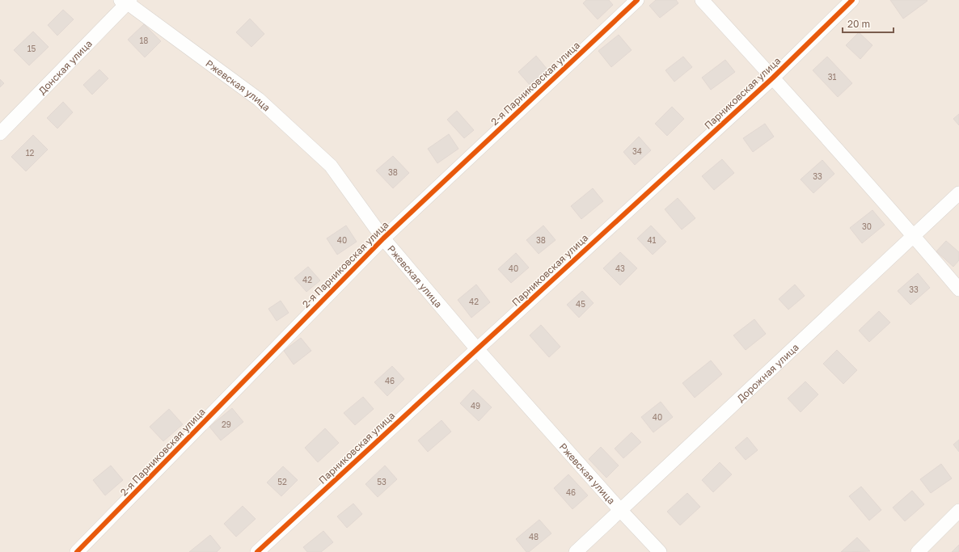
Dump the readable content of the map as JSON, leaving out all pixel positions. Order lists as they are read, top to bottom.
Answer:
{
  "streets": {
    "street": [
      "Донская улица",
      "2-я Парниковская улица",
      "Ржевская улица",
      "Парниковская улица",
      "Дорожная улица"
    ]
  },
  "crossings": [
    ["Донская улица", "Ржевская улица"],
    ["2-я Парниковская улица", "Ржевская улица"],
    ["Ржевская улица", "Парниковская улица"],
    ["Ржевская улица", "Дорожная улица"]
  ],
  "house_numbers": [
    "18",
    "15",
    "31",
    "34",
    "12",
    "38",
    "33",
    "30",
    "40",
    "38",
    "41",
    "40",
    "43",
    "42",
    "33",
    "42",
    "45",
    "46",
    "49",
    "40",
    "29",
    "52",
    "53",
    "46",
    "48"
  ],
  "scale_bar": "20 m"
}
